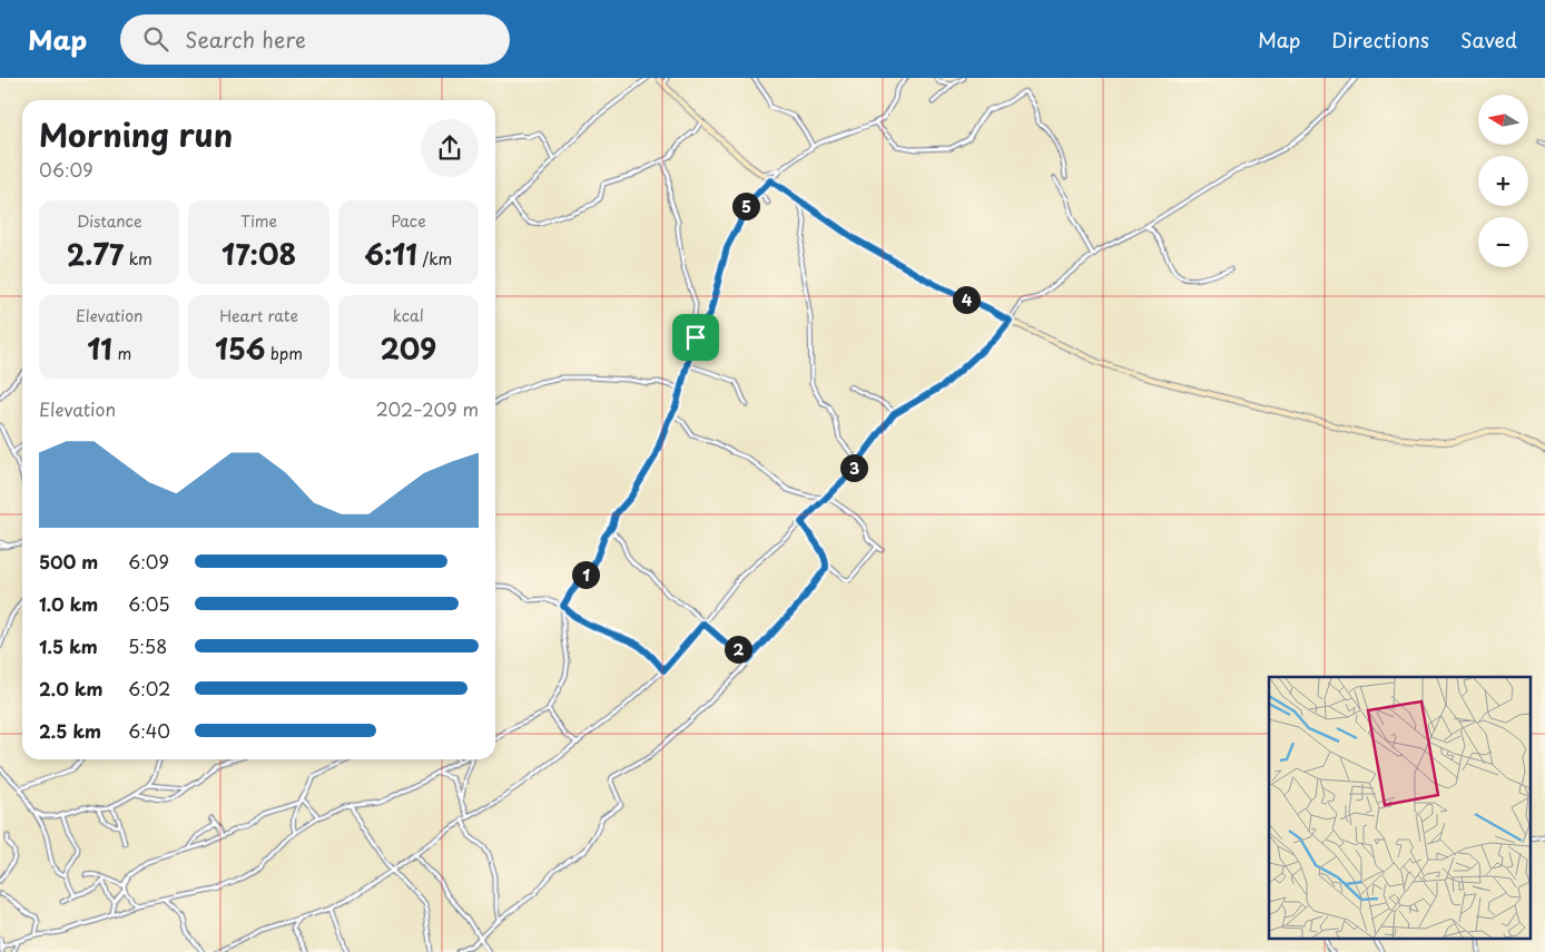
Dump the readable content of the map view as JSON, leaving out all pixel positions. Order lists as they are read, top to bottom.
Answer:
{
  "north": "left",
  "page": {
    "header": "Map",
    "search": "Search here",
    "nav": ["Map", "Directions", "Saved"],
    "map_buttons": ["+", "−"],
    "heading": ["Morning run", "06:09"],
    "pins": [
      "5",
      "4",
      "3",
      "1",
      "2"
    ],
    "stats": [
      ["Distance", "2.77 km"],
      ["Time", "17:08"],
      ["Pace", "6:11 /km"],
      ["Elevation", "11 m"],
      ["Heart rate", "156 bpm"],
      ["kcal", "209"]
    ],
    "chart": ["Elevation", "202–209 m"],
    "list": [
      {
        "name": "500 m",
        "note": "6:09"
      },
      {
        "name": "1.0 km",
        "note": "6:05"
      },
      {
        "name": "1.5 km",
        "note": "5:58"
      },
      {
        "name": "2.0 km",
        "note": "6:02"
      },
      {
        "name": "2.5 km",
        "note": "6:40"
      }
    ]
  }
}
